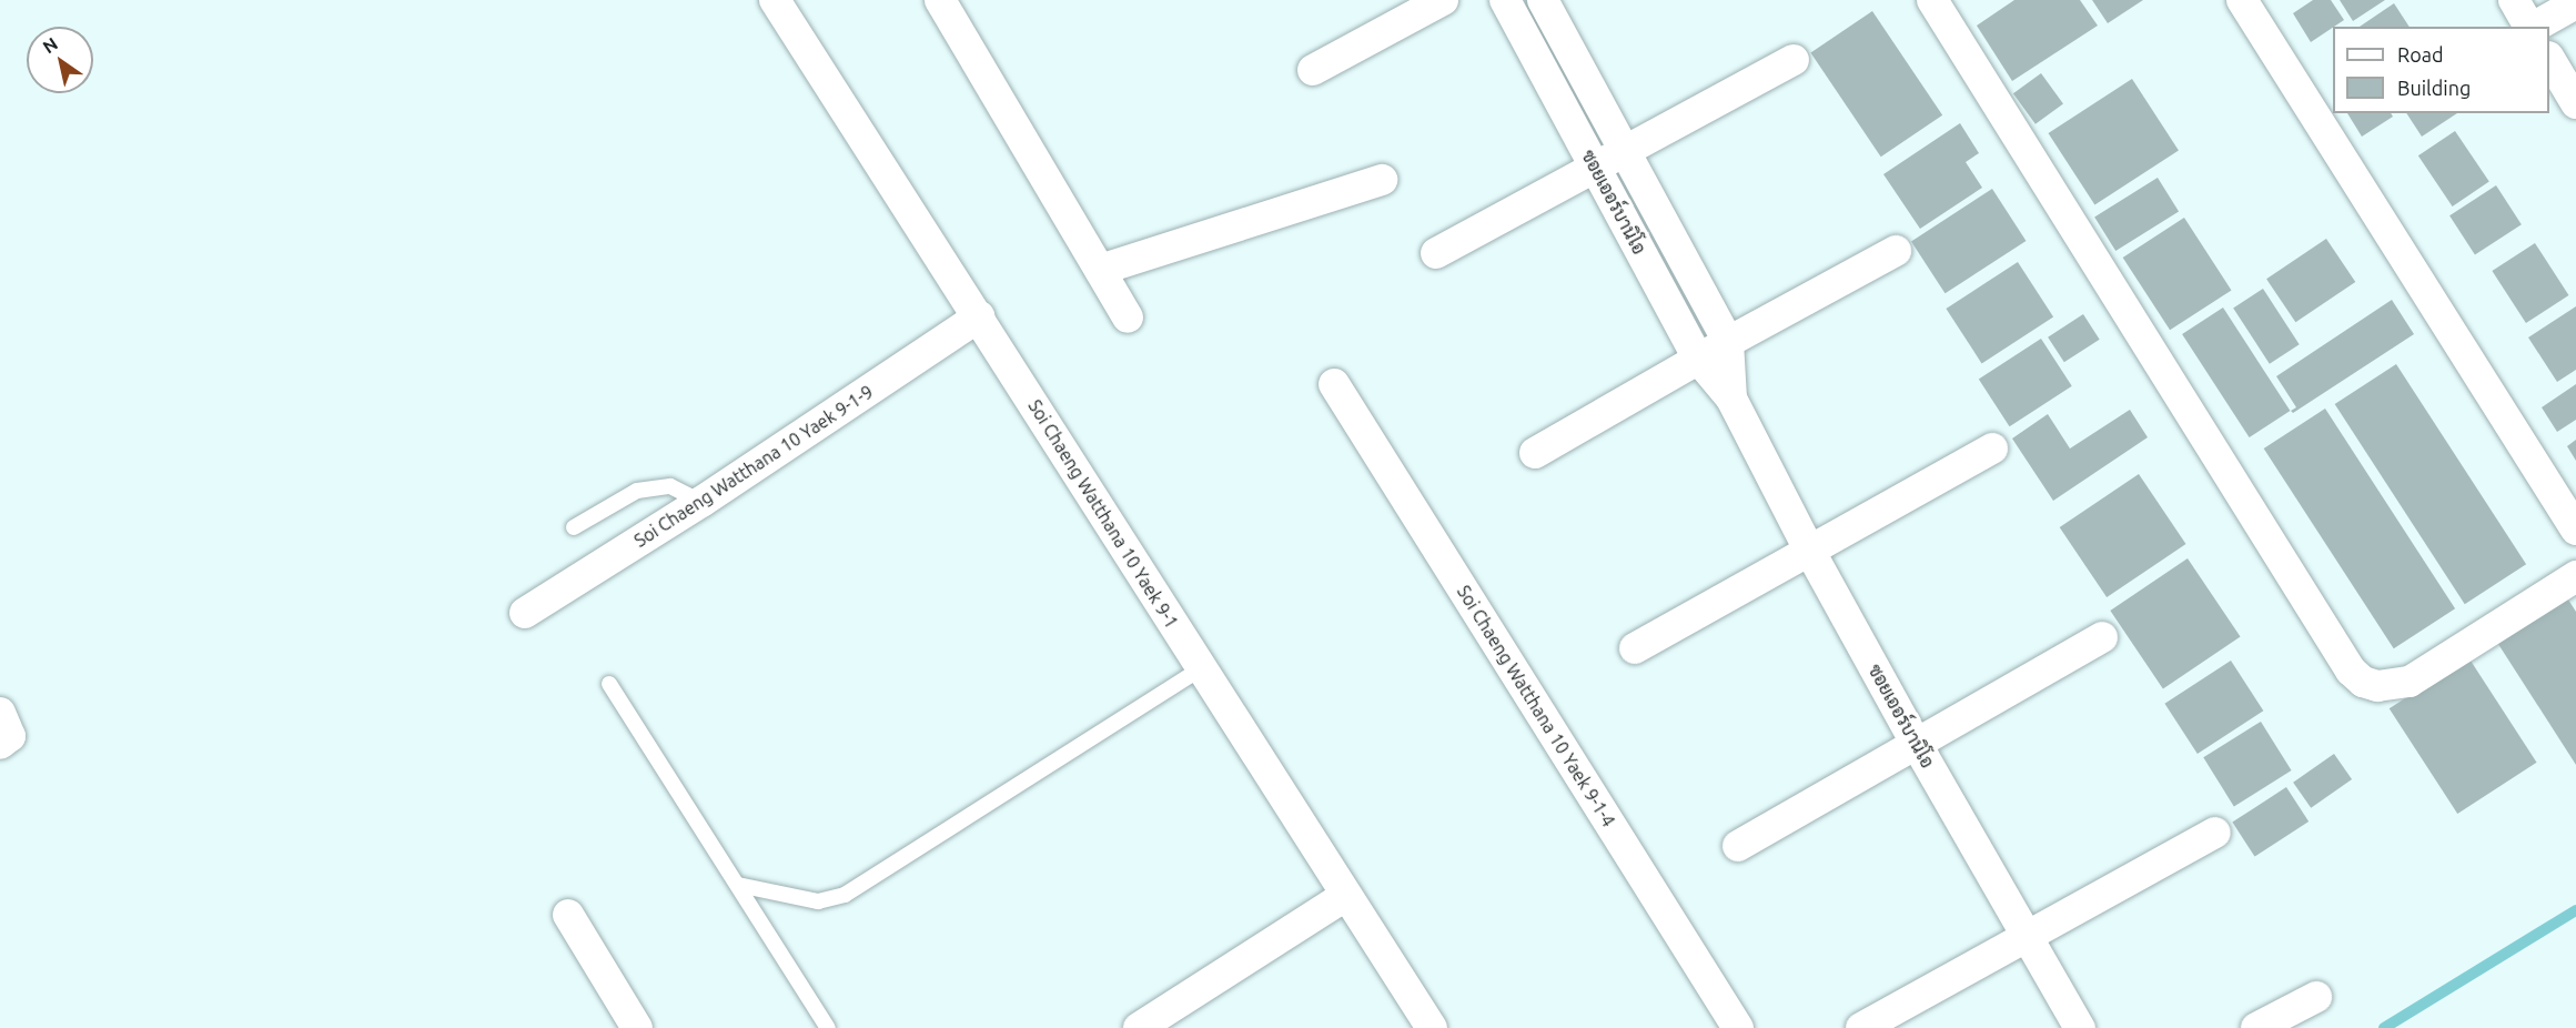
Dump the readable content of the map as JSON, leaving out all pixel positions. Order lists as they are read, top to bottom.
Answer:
{
  "streets": {
    "street": [
      "ซอยเออร์บานิโอ",
      "Soi Chaeng Watthana 10 Yaek 9-1-9",
      "Soi Chaeng Watthana 10 Yaek 9-1",
      "Soi Chaeng Watthana 10 Yaek 9-1-4"
    ]
  },
  "crossings": [
    ["Soi Chaeng Watthana 10 Yaek 9-1-9", "Soi Chaeng Watthana 10 Yaek 9-1"]
  ],
  "legend": ["Road", "Building"],
  "north": "top left"
}
